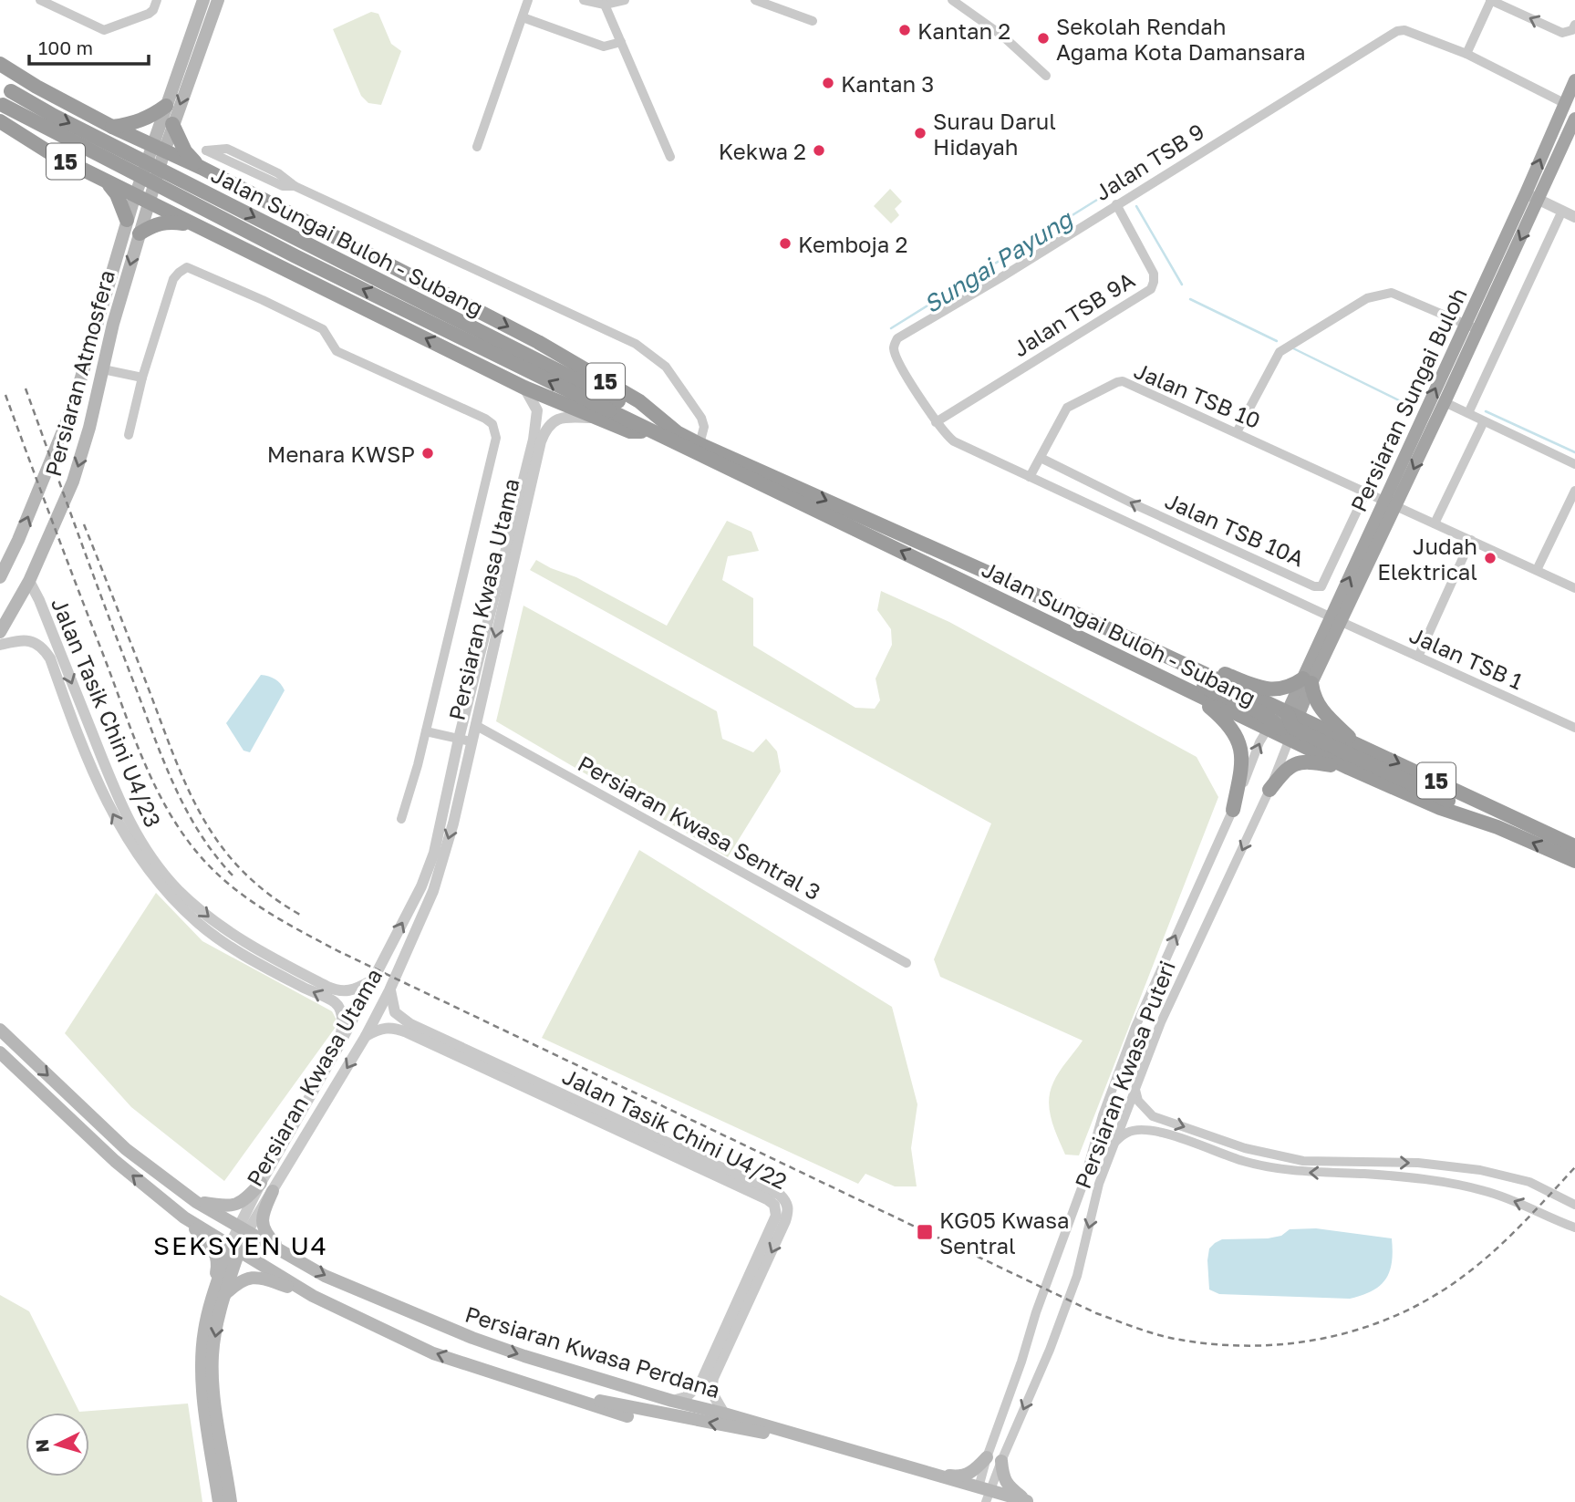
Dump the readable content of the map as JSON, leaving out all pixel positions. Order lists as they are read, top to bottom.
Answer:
{
  "streets": {
    "highway": ["15", "Jalan Sungai Buloh - Subang"],
    "main road": [
      "Persiaran Atmosfera",
      "Persiaran Sungai Buloh",
      "Persiaran Kwasa Utama",
      "Persiaran Kwasa Perdana"
    ],
    "street": [
      "Jalan TSB 9",
      "Jalan TSB 9A",
      "Jalan TSB 10",
      "Jalan TSB 10A",
      "Jalan TSB 1",
      "Jalan Tasik Chini U4/23",
      "Persiaran Kwasa Sentral 3",
      "Persiaran Kwasa Puteri",
      "Jalan Tasik Chini U4/22"
    ]
  },
  "crossings": [
    ["Jalan TSB 9", "Jalan TSB 9A"],
    ["Jalan TSB 9", "Jalan TSB 10"],
    ["Jalan TSB 9", "Persiaran Sungai Buloh"],
    ["Jalan TSB 9", "Jalan TSB 1"],
    ["Jalan Sungai Buloh - Subang", "Persiaran Atmosfera"],
    ["Jalan Sungai Buloh - Subang", "Persiaran Sungai Buloh"],
    ["Jalan Sungai Buloh - Subang", "Persiaran Kwasa Utama"],
    ["Jalan Sungai Buloh - Subang", "Persiaran Kwasa Puteri"],
    ["Persiaran Atmosfera", "Jalan Tasik Chini U4/23"],
    ["Jalan TSB 10", "Persiaran Sungai Buloh"],
    ["Jalan TSB 10", "Jalan TSB 10A"],
    ["Persiaran Sungai Buloh", "Jalan TSB 1"],
    ["Persiaran Sungai Buloh", "Persiaran Kwasa Puteri"],
    ["Persiaran Kwasa Utama", "Jalan Tasik Chini U4/23"],
    ["Persiaran Kwasa Utama", "Persiaran Kwasa Sentral 3"],
    ["Persiaran Kwasa Utama", "Jalan Tasik Chini U4/22"],
    ["Persiaran Kwasa Utama", "Persiaran Kwasa Perdana"],
    ["Persiaran Kwasa Puteri", "Persiaran Kwasa Perdana"],
    ["Jalan Tasik Chini U4/22", "Persiaran Kwasa Perdana"]
  ],
  "districts": ["SEKSYEN U4"],
  "water": ["Sungai Payung"],
  "places": {
    "other": [
      "Kantan 2",
      "Sekolah Rendah Agama Kota Damansara",
      "Kantan 3",
      "Surau Darul Hidayah",
      "Kekwa 2",
      "Kemboja 2",
      "Menara KWSP",
      "Judah Elektrical"
    ],
    "transit": ["KG05 Kwasa Sentral"]
  },
  "scale_bar": "100 m",
  "north": "left"
}
